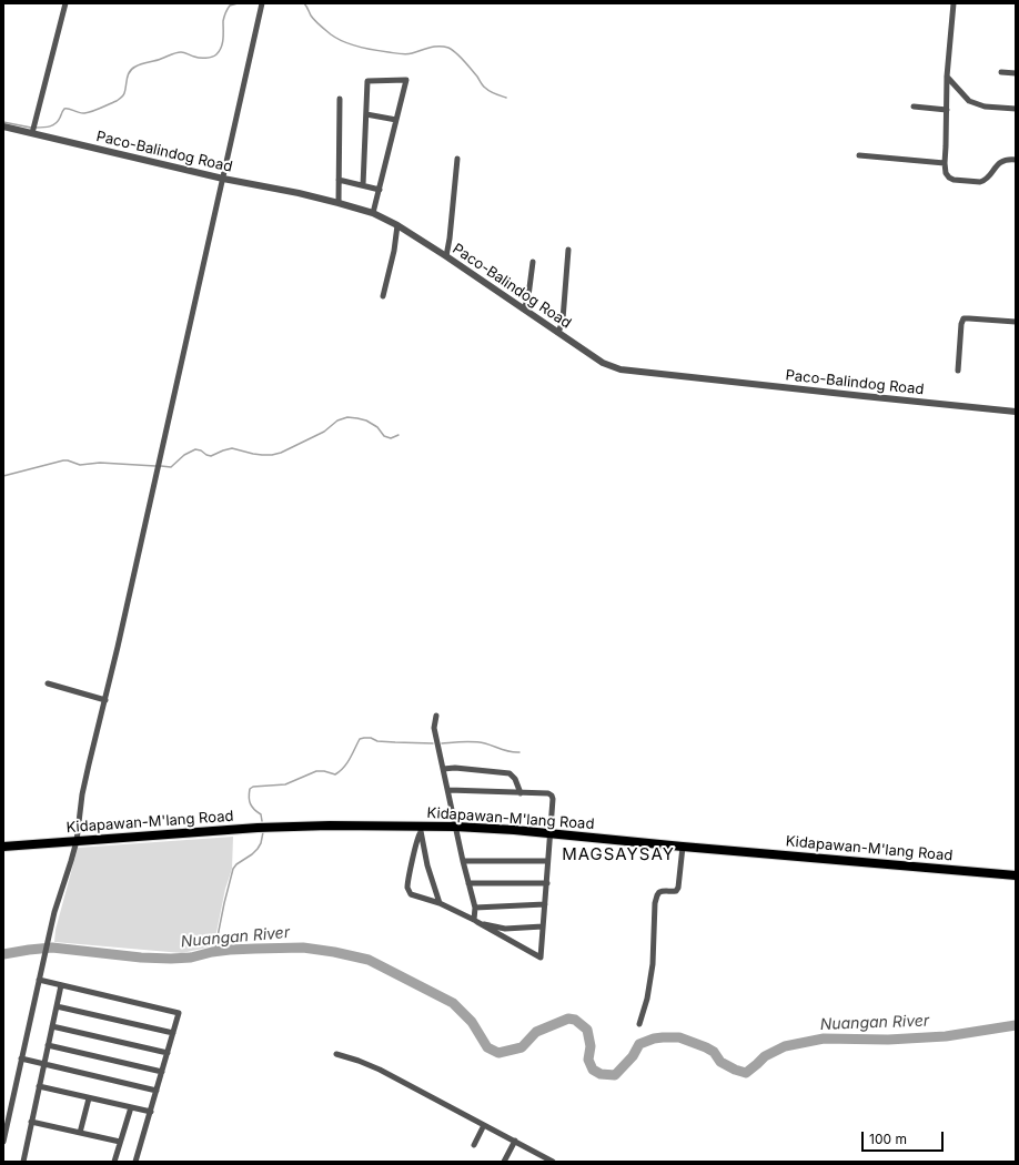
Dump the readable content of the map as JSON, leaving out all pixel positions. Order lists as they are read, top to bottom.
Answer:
{
  "streets": {
    "main road": ["Kidapawan-M'lang Road"],
    "street": ["Paco-Balindog Road"]
  },
  "districts": ["MAGSAYSAY"],
  "water": ["Nuangan River"],
  "scale_bar": "100 m"
}
